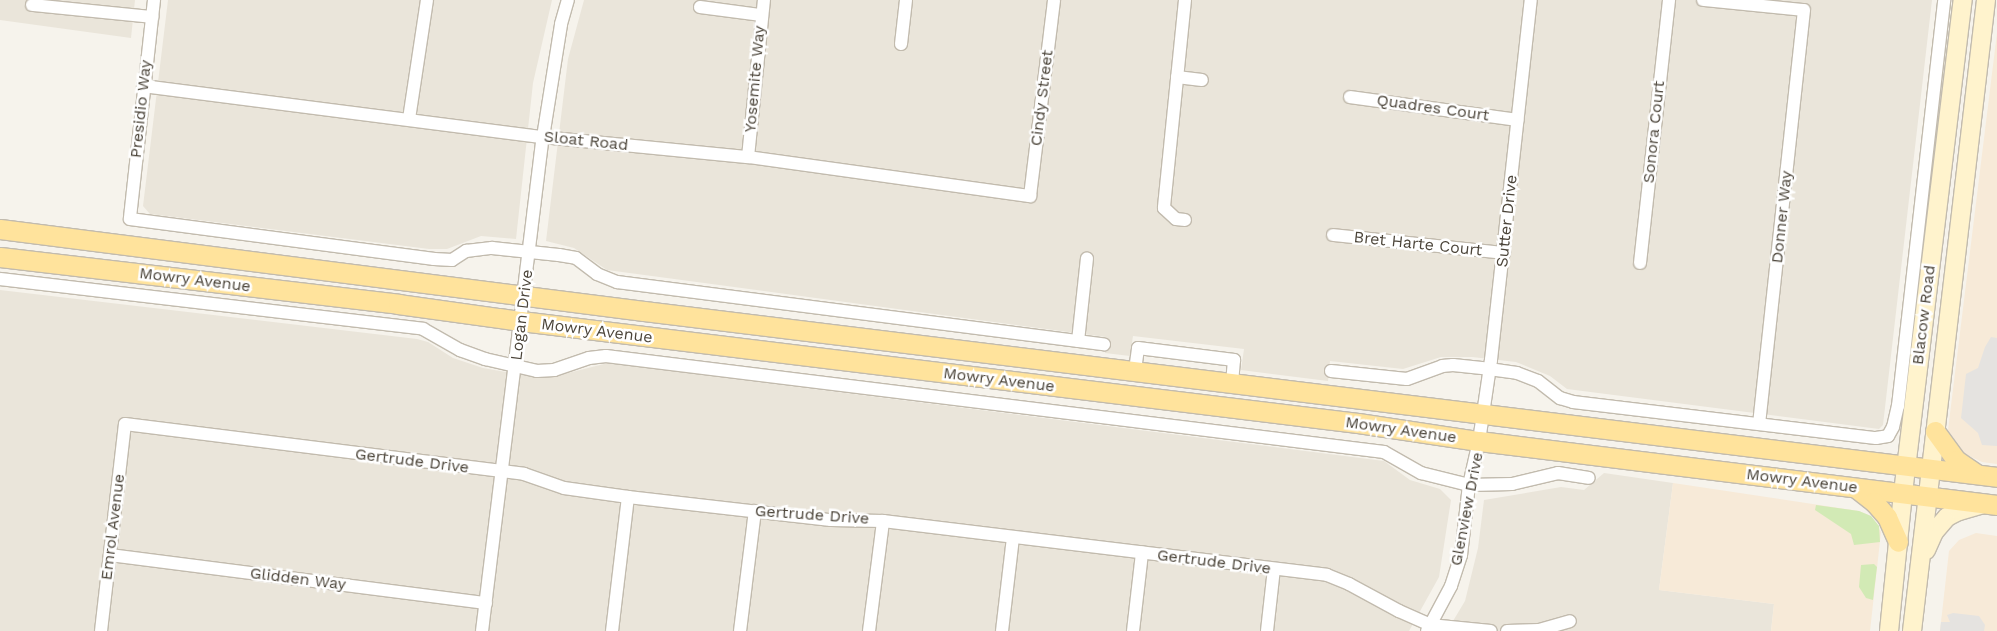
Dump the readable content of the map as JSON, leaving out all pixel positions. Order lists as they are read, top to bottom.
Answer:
{
  "streets": {
    "main road": ["Mowry Avenue", "Blacow Road"],
    "street": [
      "Yosemite Way",
      "Cindy Street",
      "Quadres Court",
      "Presidio Way",
      "Sonora Court",
      "Sloat Road",
      "Donner Way",
      "Sutter Drive",
      "Bret Harte Court",
      "Logan Drive",
      "Gertrude Drive",
      "Glenview Drive",
      "Emrol Avenue",
      "Glidden Way"
    ]
  },
  "crossings": [
    ["Yosemite Way", "Sloat Road"],
    ["Cindy Street", "Sloat Road"],
    ["Quadres Court", "Sutter Drive"],
    ["Presidio Way", "Sloat Road"],
    ["Presidio Way", "Logan Drive"],
    ["Sloat Road", "Logan Drive"],
    ["Donner Way", "Blacow Road"],
    ["Sutter Drive", "Bret Harte Court"],
    ["Sutter Drive", "Mowry Avenue"],
    ["Sutter Drive", "Glenview Drive"],
    ["Mowry Avenue", "Logan Drive"],
    ["Mowry Avenue", "Blacow Road"],
    ["Mowry Avenue", "Glenview Drive"],
    ["Logan Drive", "Gertrude Drive"],
    ["Logan Drive", "Glidden Way"],
    ["Gertrude Drive", "Glenview Drive"],
    ["Gertrude Drive", "Emrol Avenue"],
    ["Emrol Avenue", "Glidden Way"]
  ]
}
